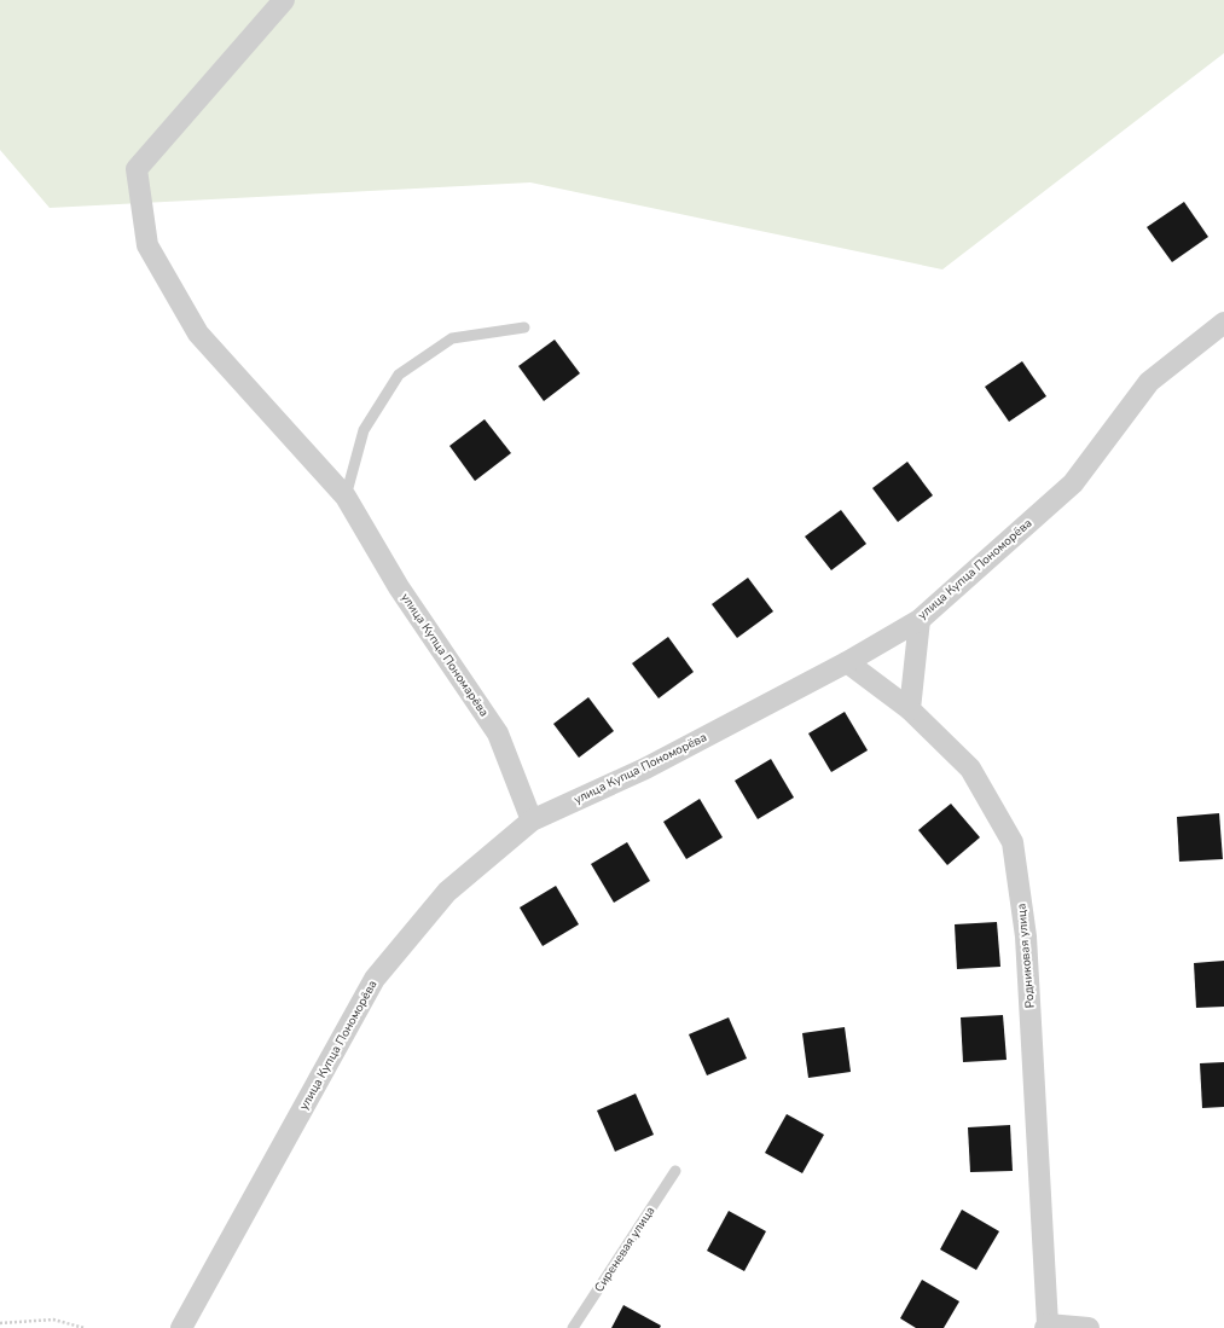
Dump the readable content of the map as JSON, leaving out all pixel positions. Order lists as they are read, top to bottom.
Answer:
{
  "streets": {
    "street": ["улица Купца Пономорёва", "улица Купца Пономарёва", "Родниковая улица"],
    "lane": ["Сиреневая улица"]
  },
  "crossings": [
    ["улица Купца Пономорёва", "улица Купца Пономарёва"],
    ["улица Купца Пономорёва", "Родниковая улица"]
  ]
}
